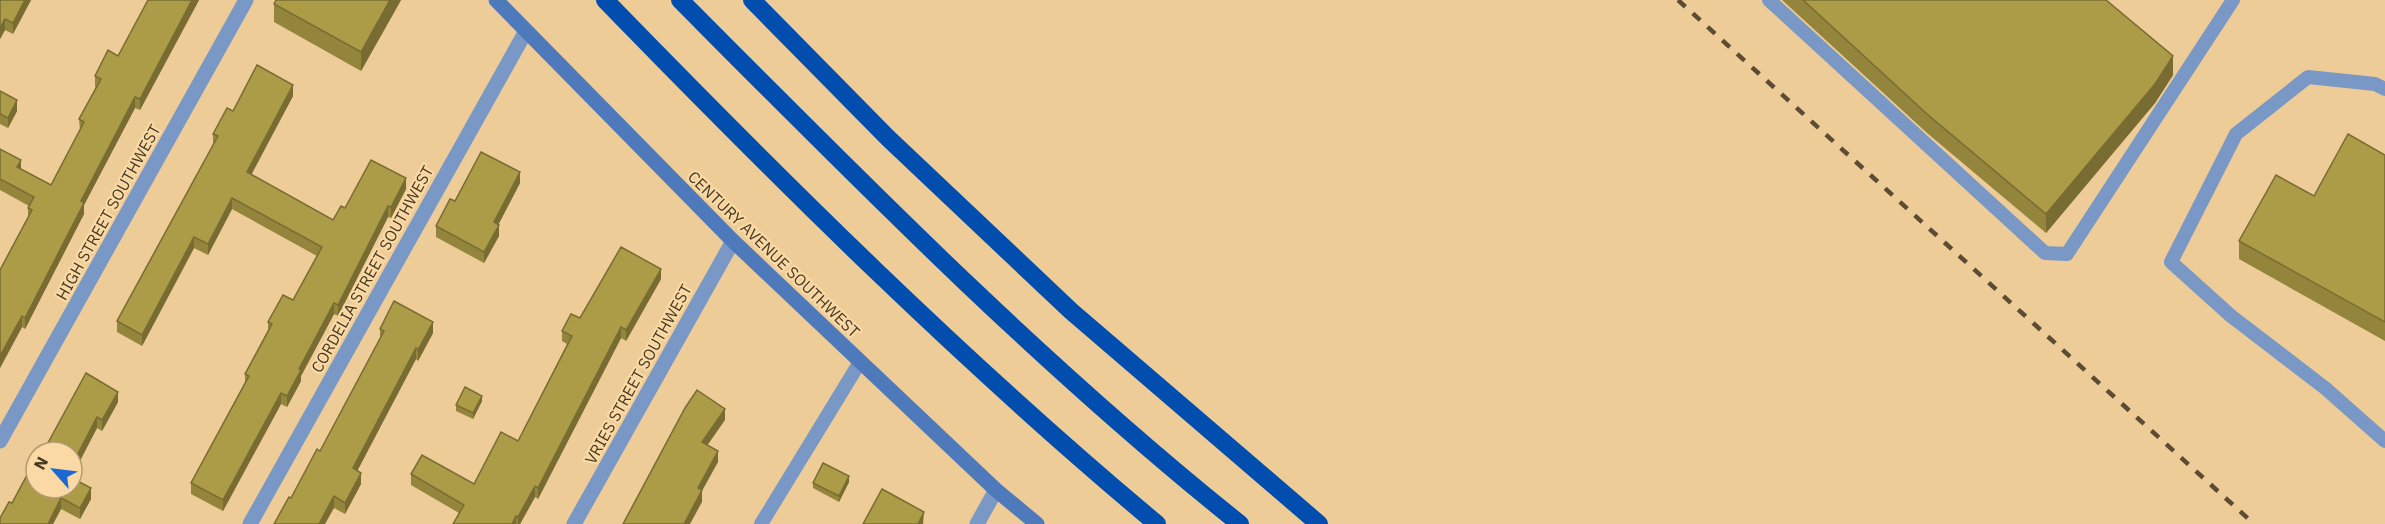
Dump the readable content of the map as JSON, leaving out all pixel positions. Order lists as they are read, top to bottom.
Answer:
{
  "streets": {
    "street": [
      "HIGH STREET SOUTHWEST",
      "CENTURY AVENUE SOUTHWEST",
      "CORDELIA STREET SOUTHWEST",
      "VRIES STREET SOUTHWEST"
    ]
  },
  "crossings": [
    ["CENTURY AVENUE SOUTHWEST", "CORDELIA STREET SOUTHWEST"],
    ["CENTURY AVENUE SOUTHWEST", "VRIES STREET SOUTHWEST"]
  ],
  "north": "top left"
}
